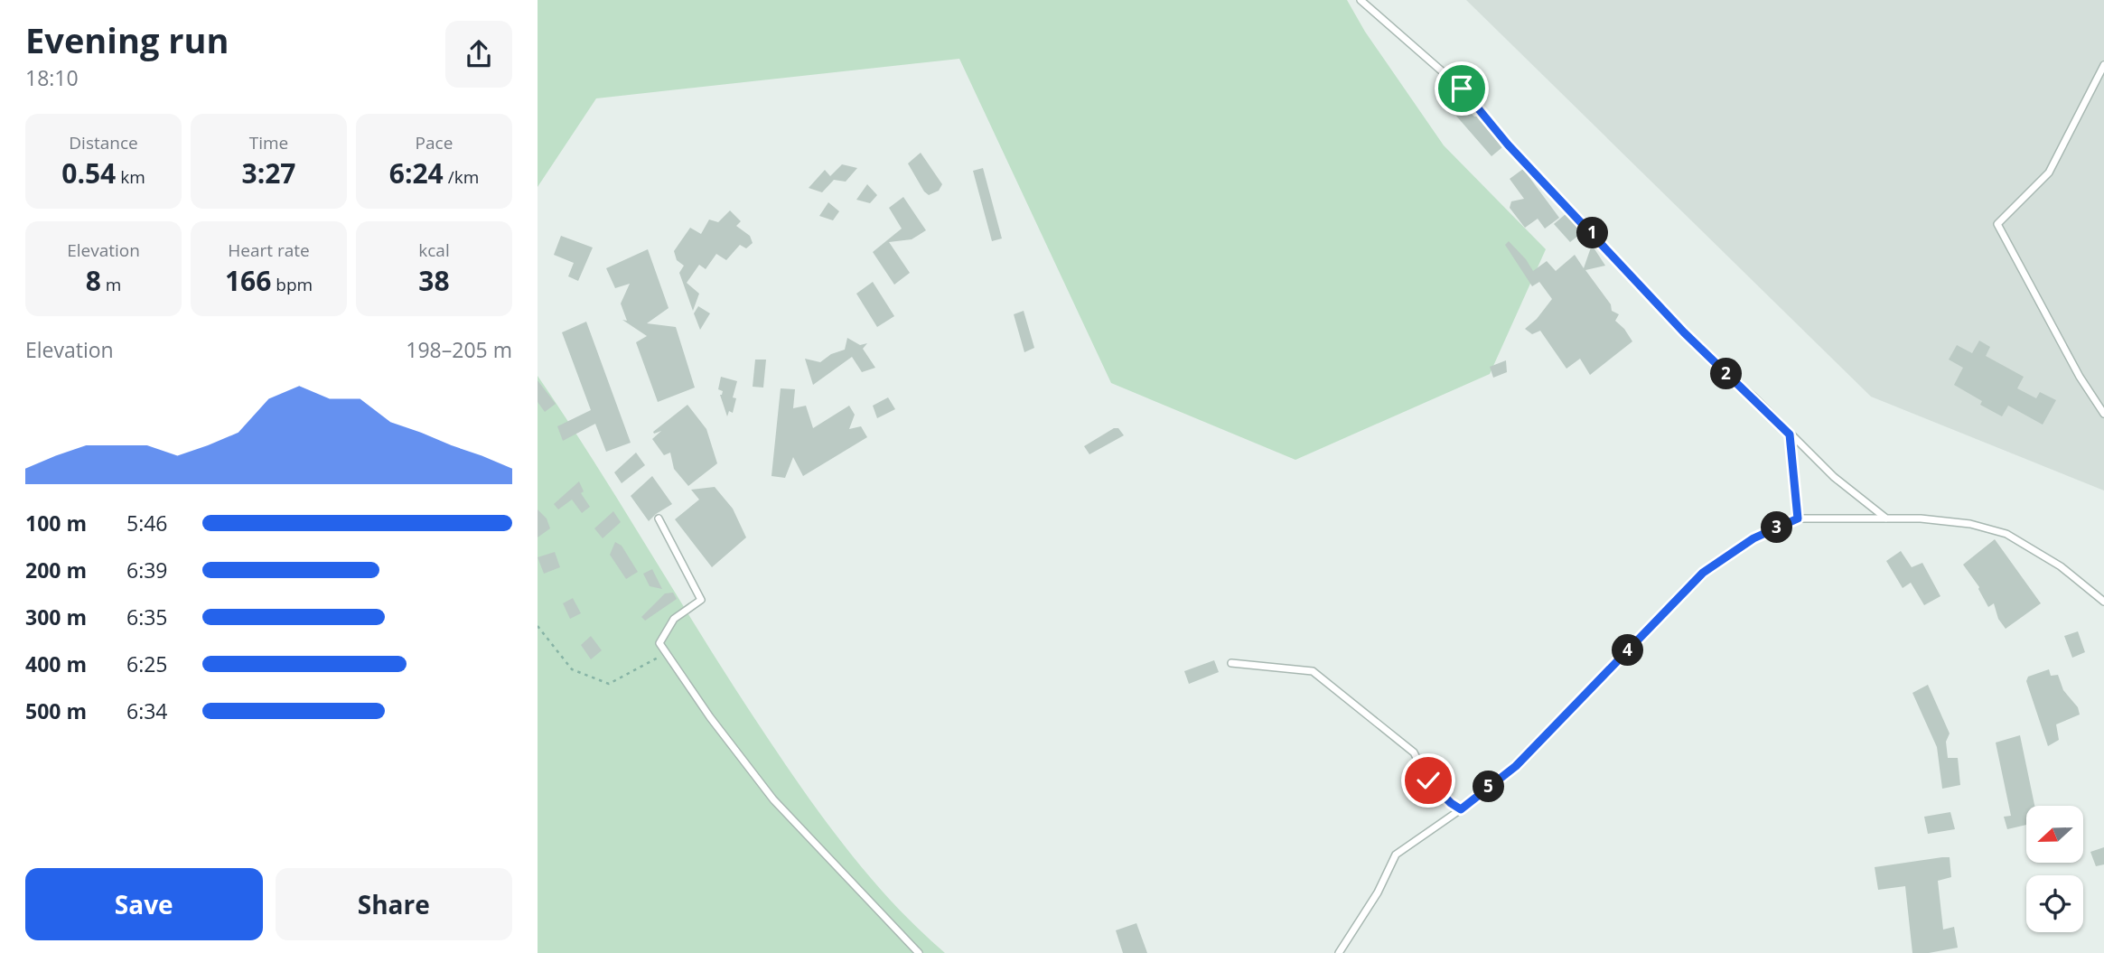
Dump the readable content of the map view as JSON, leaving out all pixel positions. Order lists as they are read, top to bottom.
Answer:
{
  "north": "left",
  "page": {
    "heading": ["Evening run", "18:10"],
    "stats": [
      ["Distance", "0.54 km"],
      ["Time", "3:27"],
      ["Pace", "6:24 /km"],
      ["Elevation", "8 m"],
      ["Heart rate", "166 bpm"],
      ["kcal", "38"]
    ],
    "pins": [
      "1",
      "2",
      "3",
      "4",
      "5"
    ],
    "chart": ["Elevation", "198–205 m"],
    "list": [
      {
        "name": "100 m",
        "note": "5:46"
      },
      {
        "name": "200 m",
        "note": "6:39"
      },
      {
        "name": "300 m",
        "note": "6:35"
      },
      {
        "name": "400 m",
        "note": "6:25"
      },
      {
        "name": "500 m",
        "note": "6:34"
      }
    ],
    "buttons": ["Save", "Share"]
  }
}
